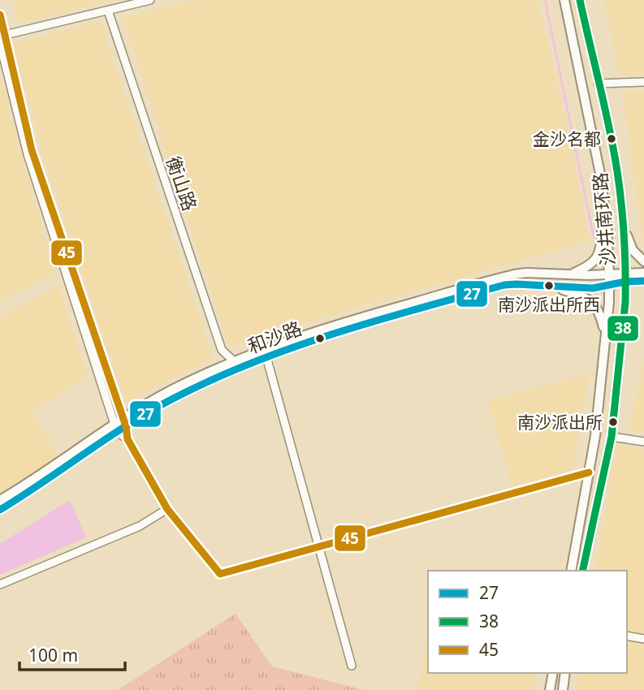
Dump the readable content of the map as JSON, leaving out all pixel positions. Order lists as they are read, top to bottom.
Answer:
{
  "streets": {
    "main road": ["沙井南环路", "和沙路"],
    "street": ["衡山路"]
  },
  "crossings": [
    ["衡山路", "和沙路"],
    ["沙井南环路", "和沙路"]
  ],
  "places": ["金沙名都", "南沙派出所西", "南沙派出所"],
  "lines": ["transit line 38", "transit line 45", "transit line 27"],
  "legend": ["27", "38", "45"],
  "scale_bar": "100 m"
}
